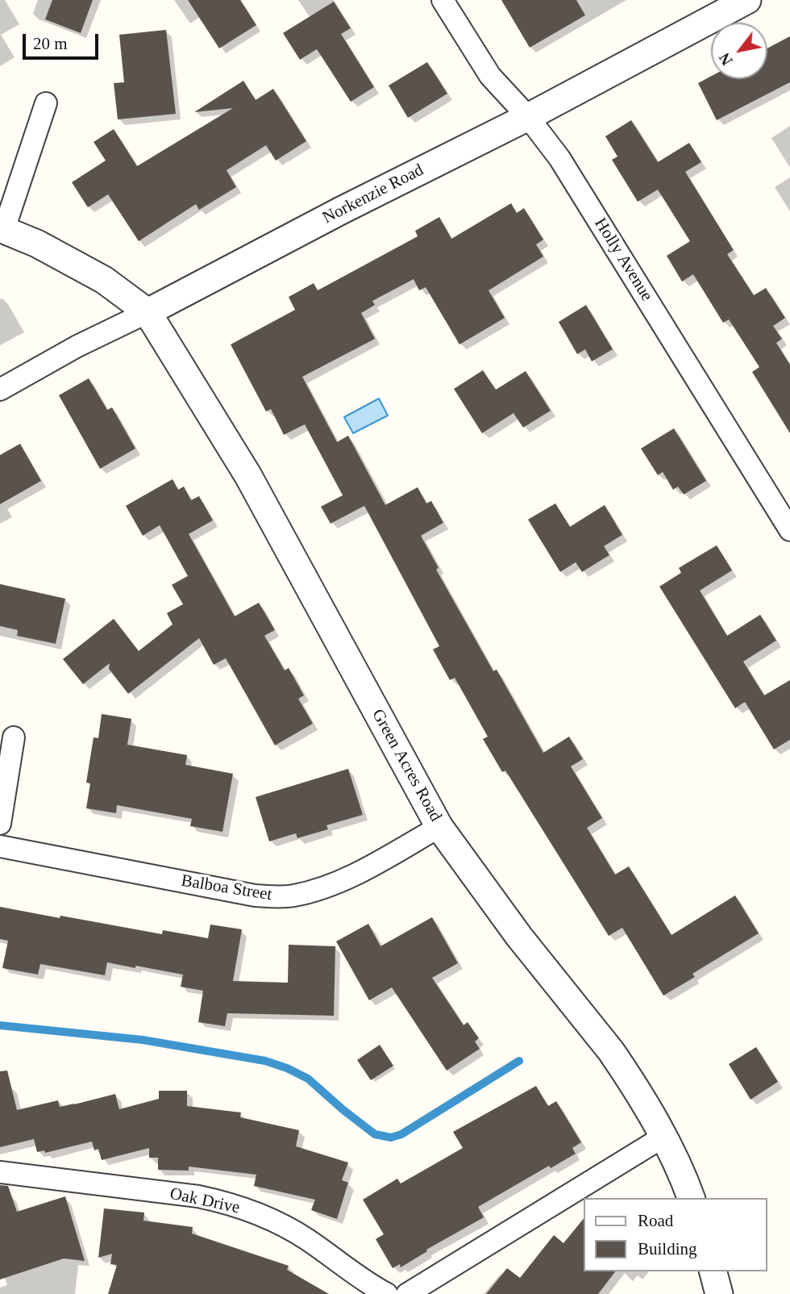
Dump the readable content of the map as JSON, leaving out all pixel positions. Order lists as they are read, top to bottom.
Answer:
{
  "streets": {
    "street": [
      "Norkenzie Road",
      "Holly Avenue",
      "Green Acres Road",
      "Balboa Street",
      "Oak Drive"
    ]
  },
  "crossings": [
    ["Norkenzie Road", "Holly Avenue"],
    ["Norkenzie Road", "Green Acres Road"],
    ["Green Acres Road", "Balboa Street"]
  ],
  "legend": ["Road", "Building"],
  "scale_bar": "20 m",
  "north": "bottom left"
}
